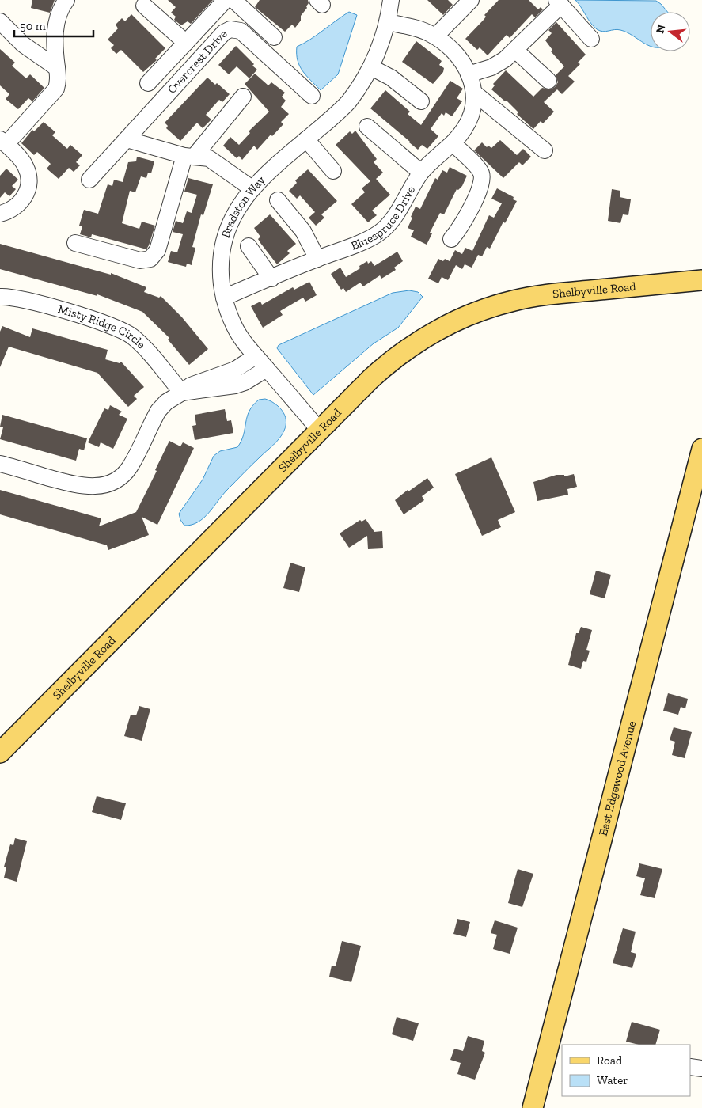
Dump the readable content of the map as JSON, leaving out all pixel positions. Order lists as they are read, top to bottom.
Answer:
{
  "streets": {
    "main road": ["Shelbyville Road", "East Edgewood Avenue"],
    "street": [
      "Overcrest Drive",
      "Bradston Way",
      "Bluespruce Drive",
      "Misty Ridge Circle"
    ]
  },
  "crossings": [
    ["Bradston Way", "Bluespruce Drive"],
    ["Bradston Way", "Shelbyville Road"]
  ],
  "legend": ["Road", "Water"],
  "scale_bar": "50 m",
  "north": "left"
}
